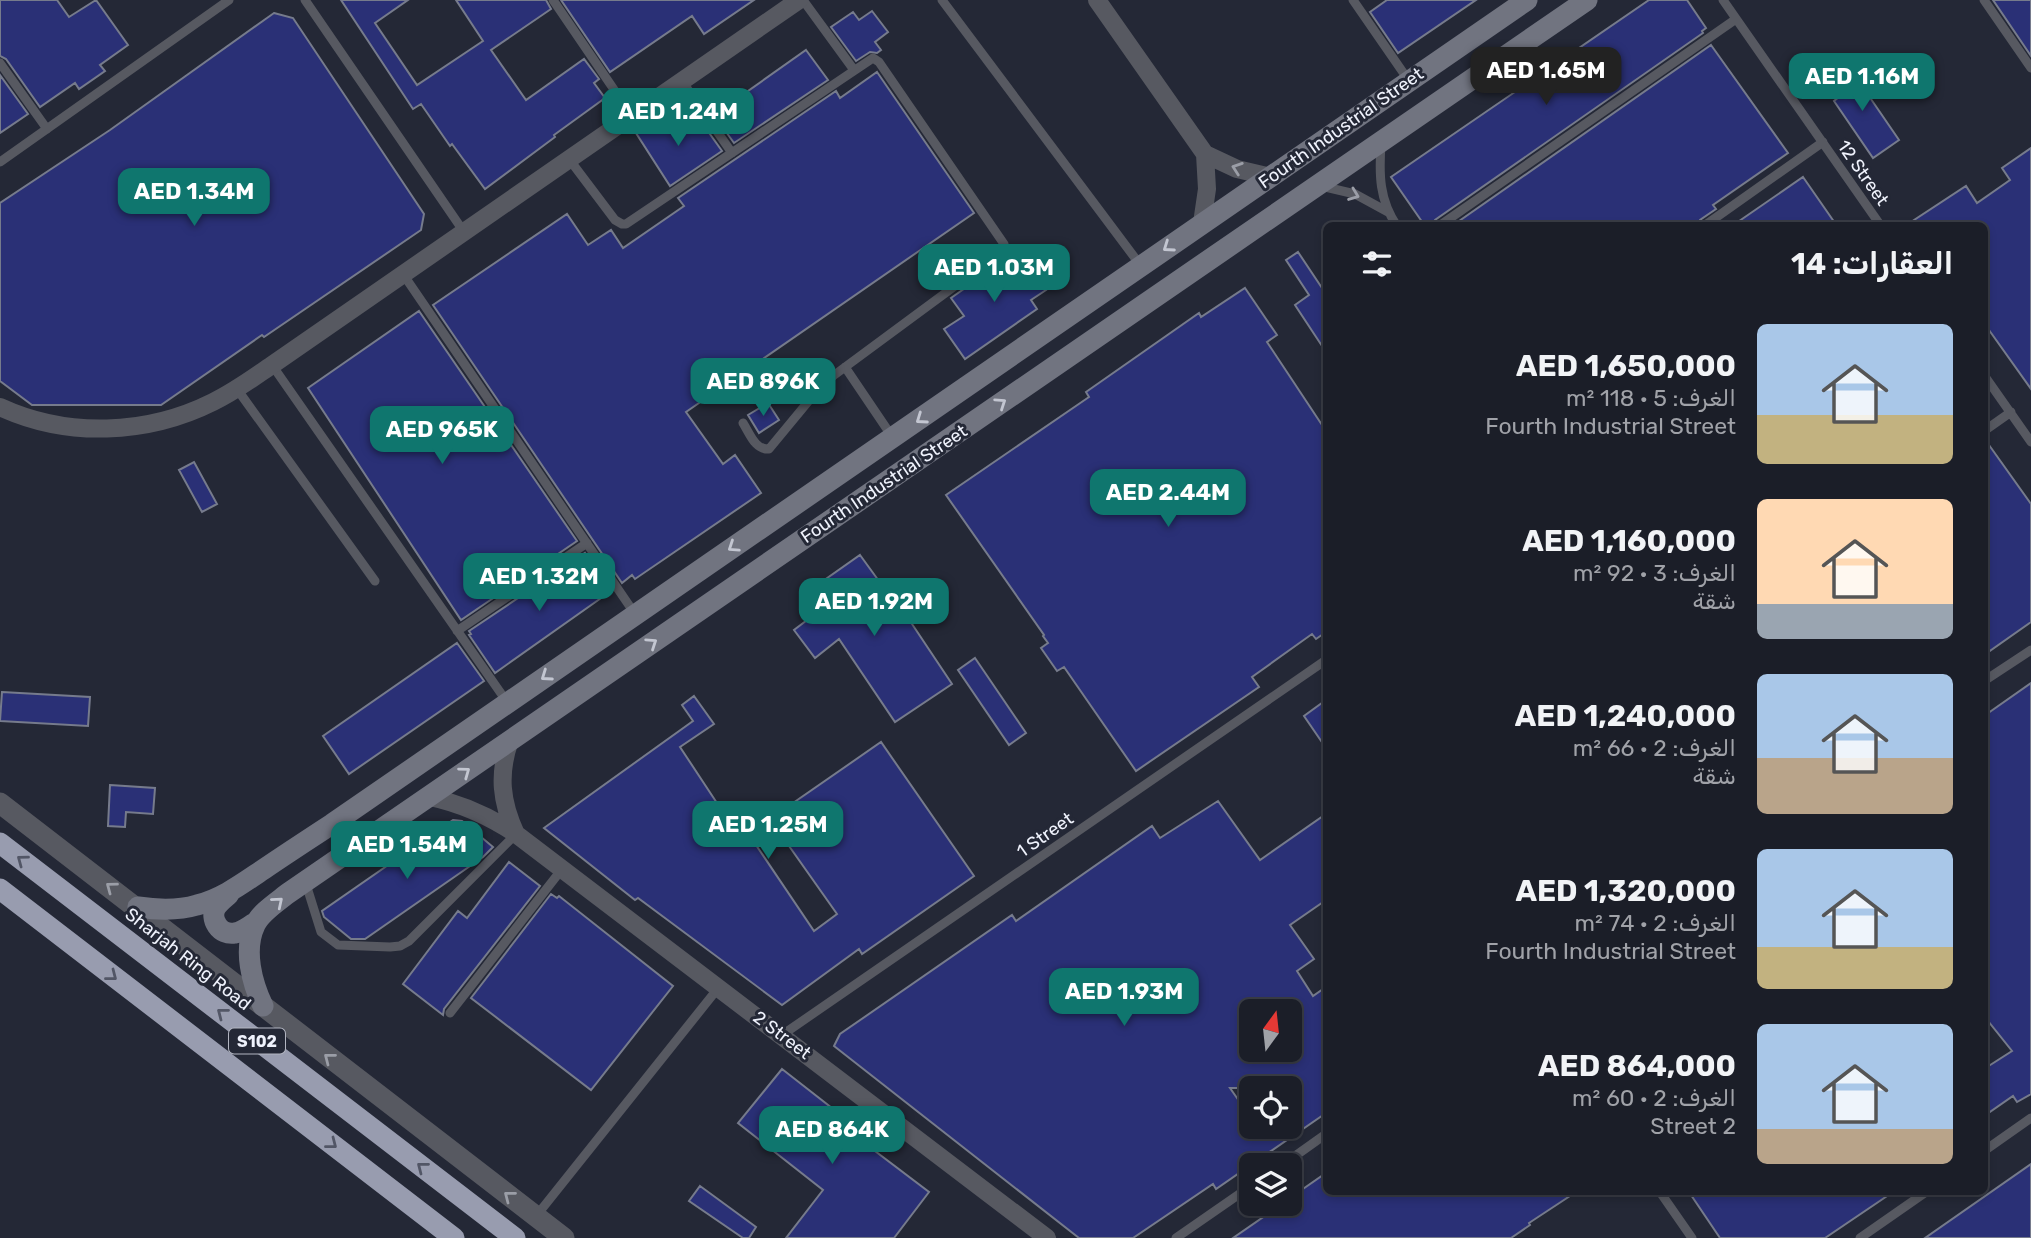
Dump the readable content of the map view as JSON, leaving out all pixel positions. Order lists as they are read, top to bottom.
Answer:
{
  "streets": {
    "highway": ["Sharjah Ring Road", "S102"],
    "main road": ["Fourth Industrial Street"],
    "street": ["2 Street"],
    "lane": ["12 Street", "1 Street"]
  },
  "crossings": [
    ["Fourth Industrial Street", "2 Street"],
    ["1 Street", "2 Street"]
  ],
  "north": "top",
  "page": {
    "price": [
      "AED 1.65M",
      "AED 1.16M",
      "AED 1.24M",
      "AED 1.34M",
      "AED 1.03M",
      "AED 896K",
      "AED 965K",
      "AED 2.44M",
      "AED 1.32M",
      "AED 1.92M",
      "AED 1.25M",
      "AED 1.54M",
      "AED 1.93M",
      "AED 864K"
    ],
    "heading": "العقارات: 14",
    "list": [
      {
        "name": "AED 1,650,000",
        "note": "الغرف: 5 · 118 m² · Fourth Industrial Street"
      },
      {
        "name": "AED 1,160,000",
        "note": "الغرف: 3 · 92 m² · شقة"
      },
      {
        "name": "AED 1,240,000",
        "note": "الغرف: 2 · 66 m² · شقة"
      },
      {
        "name": "AED 1,320,000",
        "note": "الغرف: 2 · 74 m² · Fourth Industrial Street"
      },
      {
        "name": "AED 864,000",
        "note": "الغرف: 2 · 60 m² · 2 Street"
      }
    ]
  }
}
